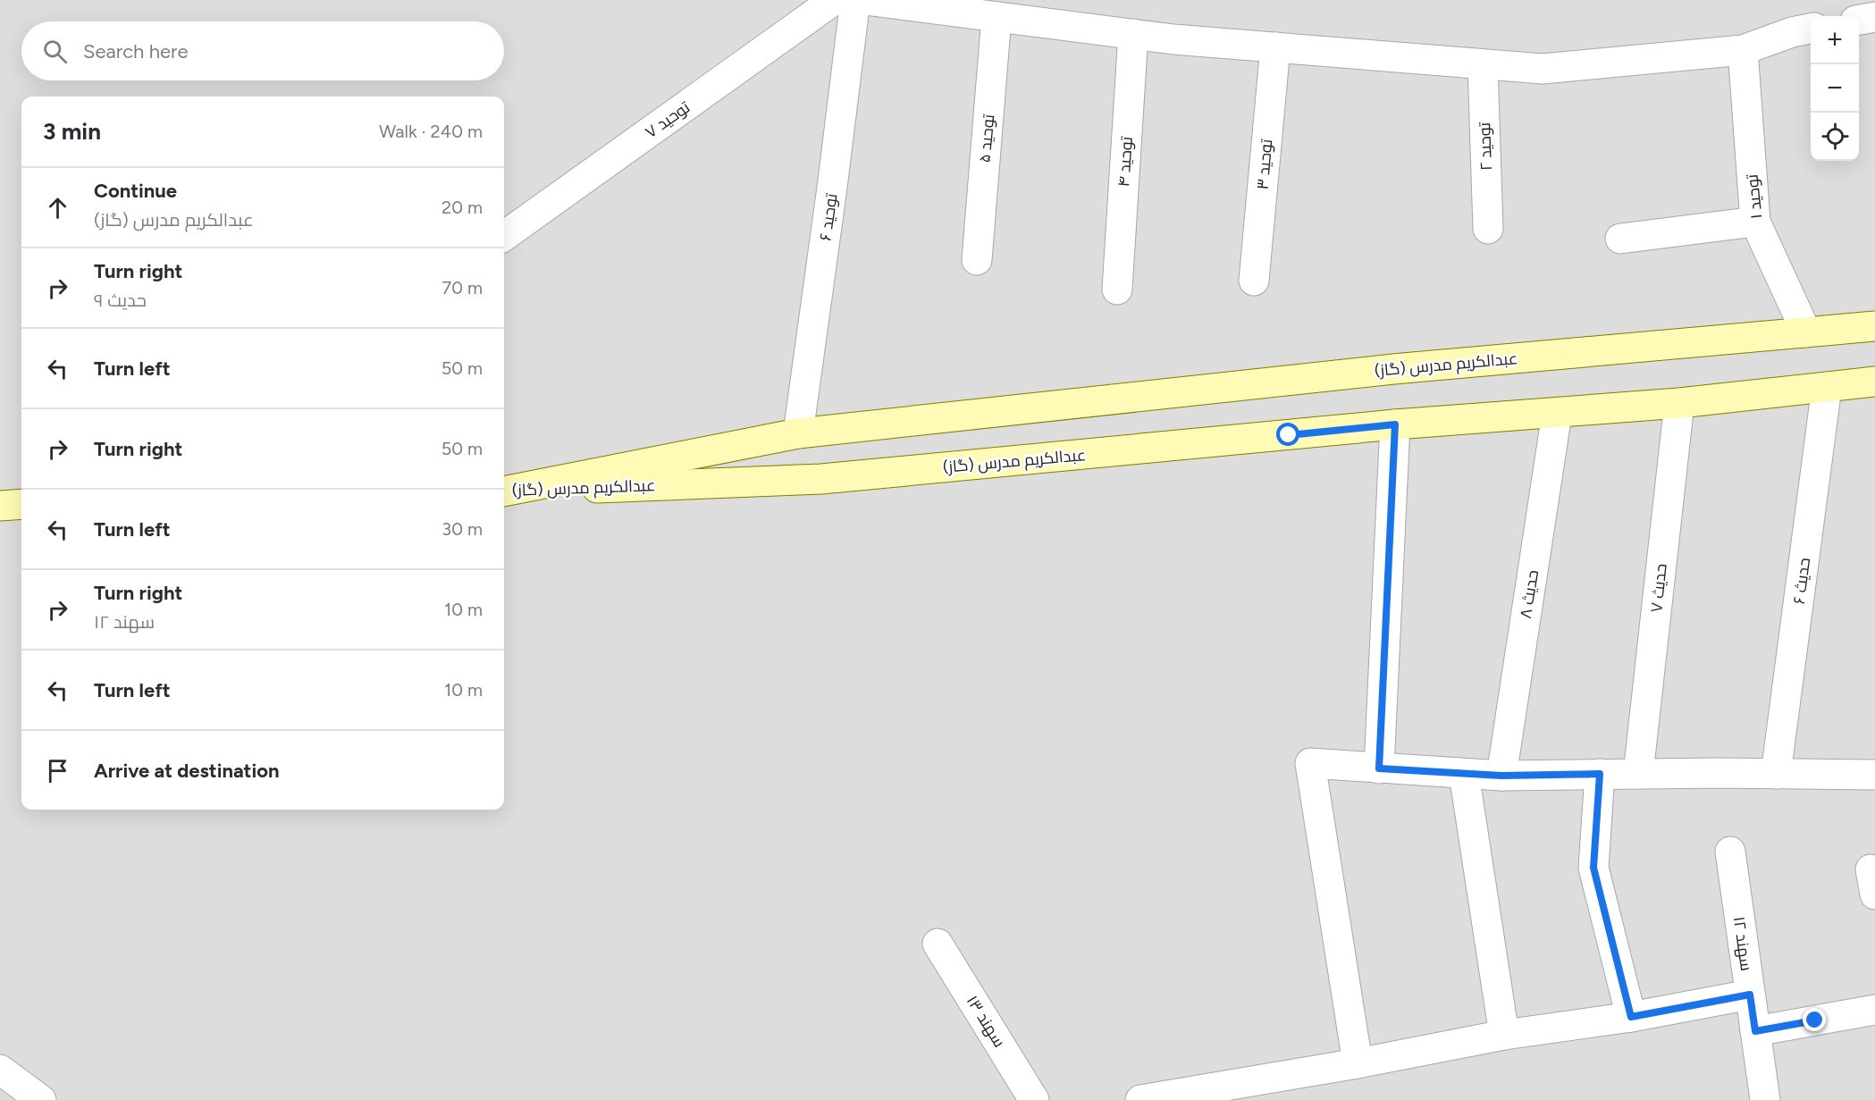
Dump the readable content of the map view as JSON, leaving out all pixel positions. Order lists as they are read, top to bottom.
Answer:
{
  "streets": {
    "street": [
      "توحید ۷",
      "توحید ۵",
      "توحید ۲",
      "توحید ۴",
      "توحید ۳",
      "توحید ۱",
      "توحید ۶",
      "عبدالکریم مدرس (گاز)",
      "حدیث ۶",
      "حدیث ۷",
      "حدیث ۸",
      "سهند ۱۲",
      "سهند ۱۳"
    ]
  },
  "crossings": [
    ["توحید ۱", "عبدالکریم مدرس (گاز)"],
    ["توحید ۶", "عبدالکریم مدرس (گاز)"],
    ["عبدالکریم مدرس (گاز)", "حدیث ۶"],
    ["عبدالکریم مدرس (گاز)", "حدیث ۷"],
    ["عبدالکریم مدرس (گاز)", "حدیث ۸"]
  ],
  "page": {
    "map_buttons": ["+", "−"],
    "search": "Search here",
    "heading": ["3 min", "Walk · 240 m"],
    "list": [
      ["Continue", "عبدالکریم مدرس (گاز)", "20 m"],
      ["Turn right", "حدیث ۹", "70 m"],
      ["Turn left", "50 m"],
      ["Turn right", "50 m"],
      ["Turn left", "30 m"],
      ["Turn right", "سهند ۱۲", "10 m"],
      ["Turn left", "10 m"],
      "Arrive at destination"
    ]
  }
}
